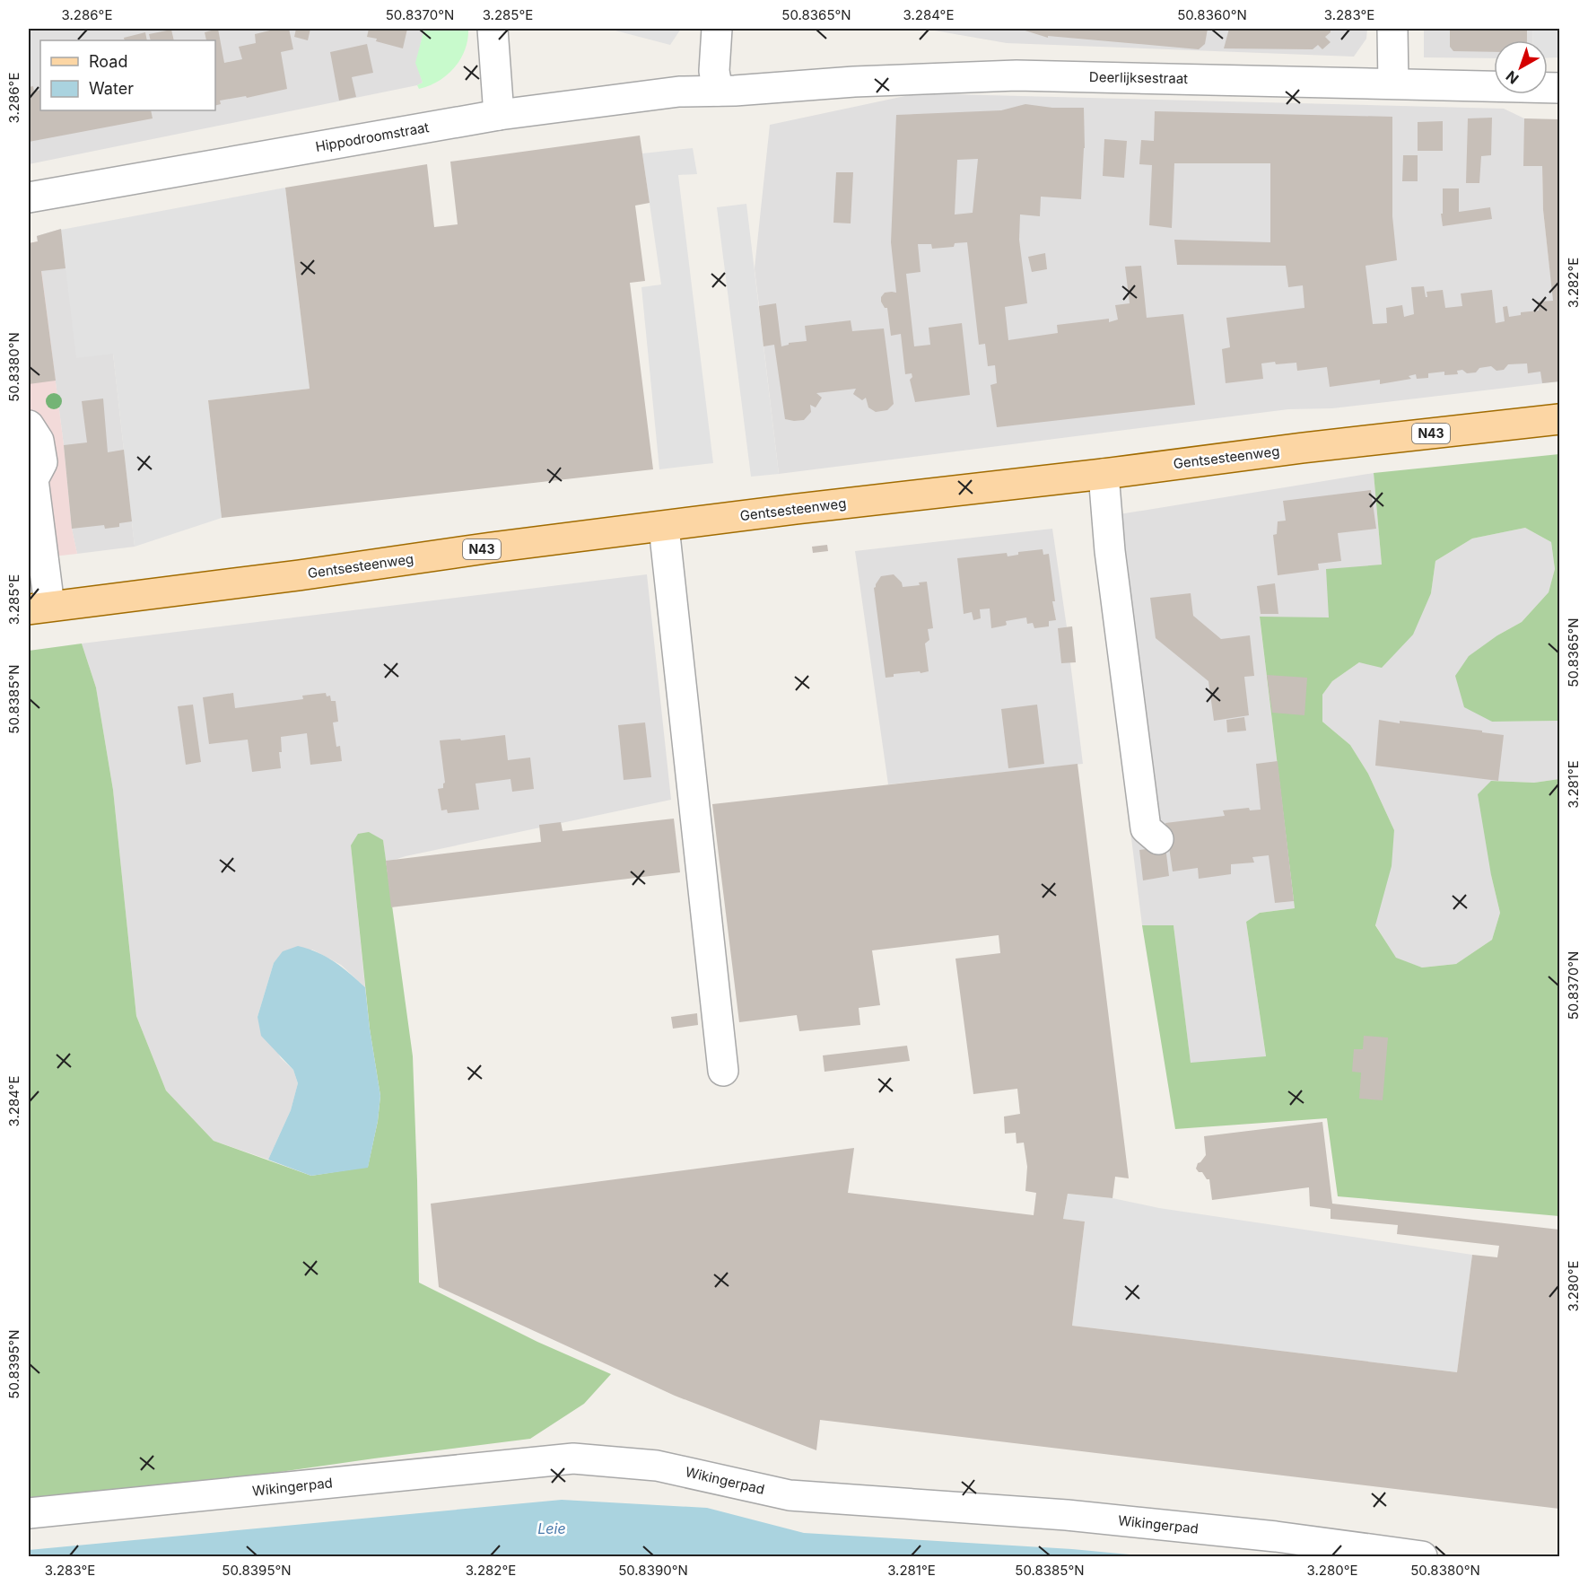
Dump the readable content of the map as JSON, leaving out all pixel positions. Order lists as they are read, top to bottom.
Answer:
{
  "streets": {
    "main road": ["N43", "Gentsesteenweg"],
    "street": ["Deerlijksestraat", "Hippodroomstraat", "Wikingerpad"]
  },
  "crossings": [
    ["Deerlijksestraat", "Hippodroomstraat"]
  ],
  "water": ["Leie"],
  "legend": ["Road", "Water"],
  "north": "bottom left",
  "coordinates": [
    "3.286°E",
    "50.8370°N",
    "3.285°E",
    "50.8365°N",
    "3.284°E",
    "50.8360°N",
    "3.283°E",
    "3.282°E",
    "50.8380°N",
    "50.8385°N",
    "3.281°E",
    "3.280°E",
    "50.8395°N",
    "50.8390°N"
  ]
}
